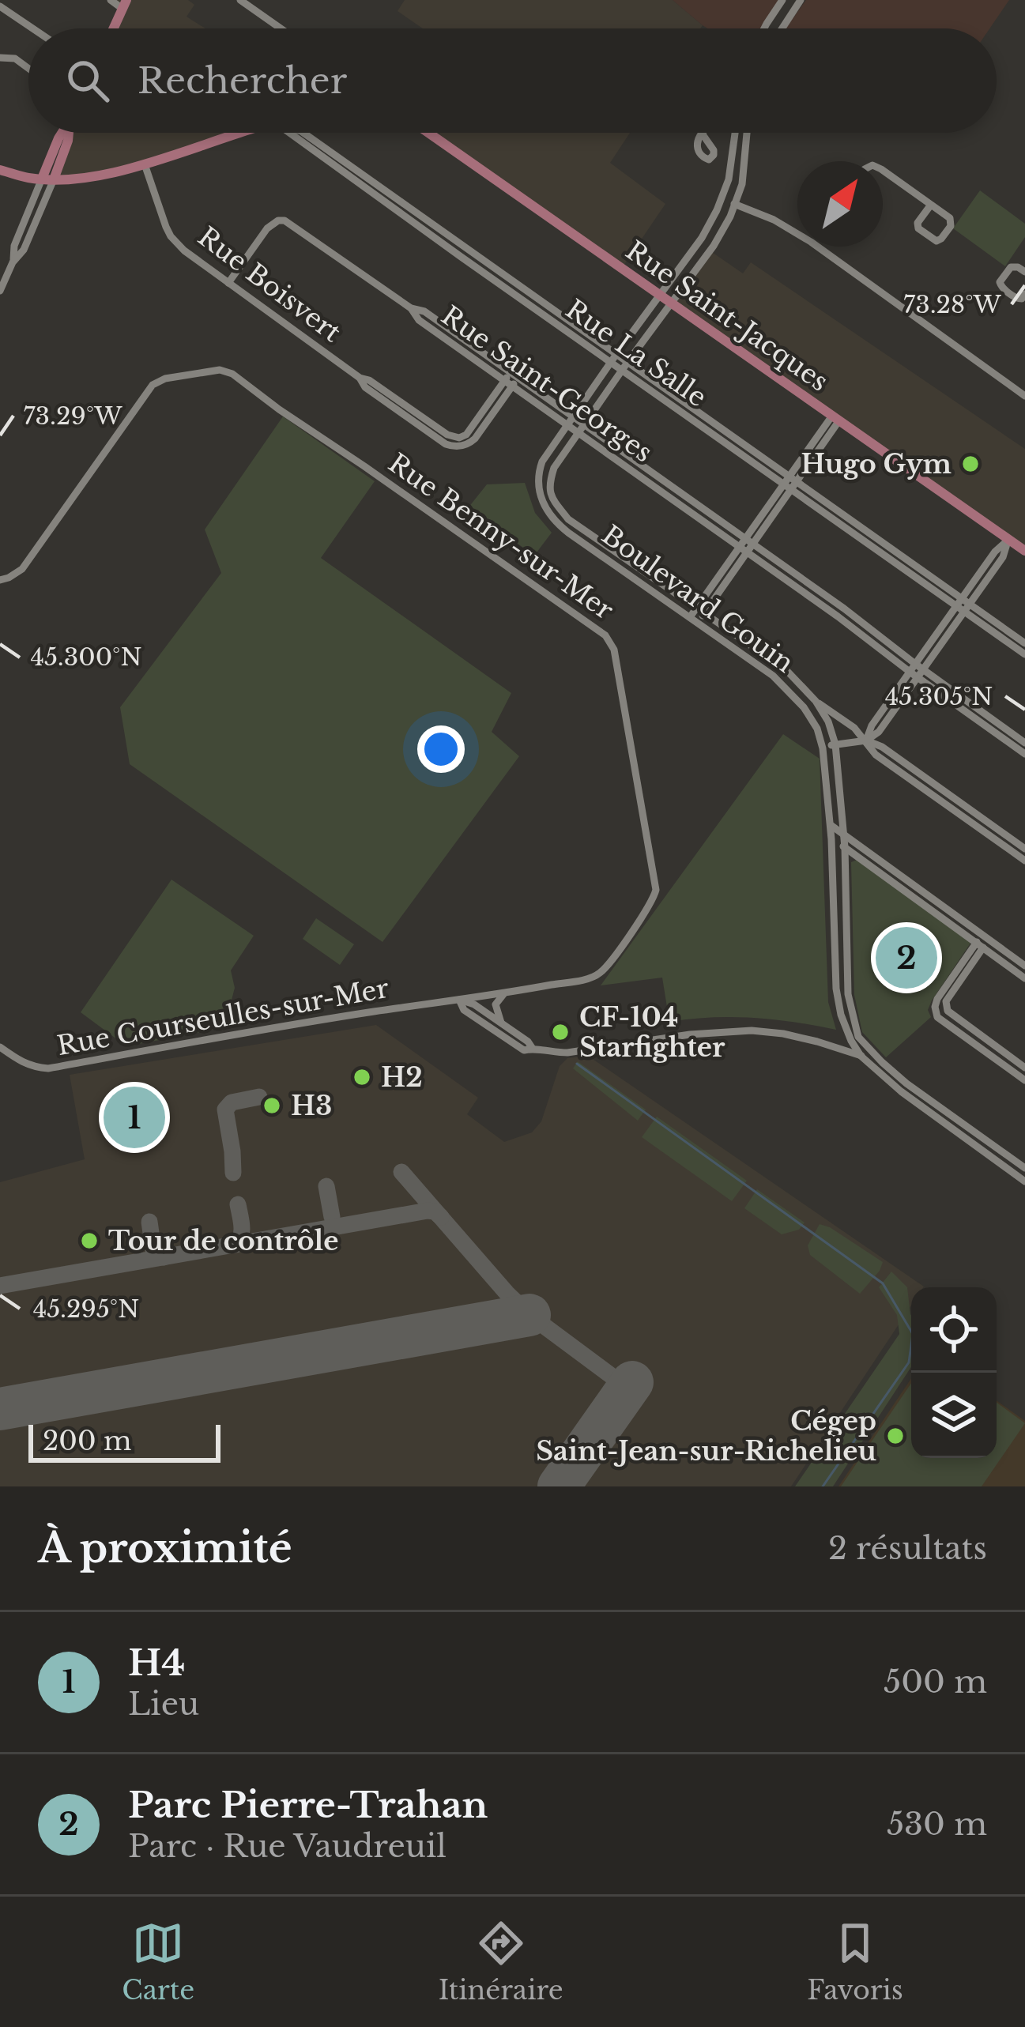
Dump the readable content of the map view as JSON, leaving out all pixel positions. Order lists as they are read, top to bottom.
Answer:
{
  "streets": {
    "main road": ["Rue Saint-Jacques"],
    "street": [
      "Rue Boisvert",
      "Rue La Salle",
      "Rue Saint-Georges",
      "Rue Benny-sur-Mer",
      "Boulevard Gouin",
      "Rue Courseulles-sur-Mer"
    ]
  },
  "crossings": [
    ["Rue Boisvert", "Rue Saint-Georges"],
    ["Rue Benny-sur-Mer", "Rue Courseulles-sur-Mer"]
  ],
  "places": [
    "Hugo Gym",
    "CF-104 Starfighter",
    "H2",
    "H3",
    "Tour de contrôle",
    "Cégep Saint-Jean-sur-Richelieu"
  ],
  "scale_bar": "200 m",
  "north": "top right",
  "page": {
    "search": "Rechercher",
    "pins": ["2", "1"],
    "scale": "200 m",
    "heading": ["À proximité", "2 résultats"],
    "list": [
      {
        "mark": "1",
        "name": "H4",
        "note": "Lieu",
        "value": "500 m"
      },
      {
        "mark": "2",
        "name": "Parc Pierre-Trahan",
        "note": "Parc · Rue Vaudreuil",
        "value": "530 m"
      }
    ],
    "nav": ["Carte", "Itinéraire", "Favoris"]
  },
  "coordinates": [
    "73.28°W",
    "73.29°W",
    "45.300°N",
    "45.305°N",
    "45.295°N"
  ]
}
